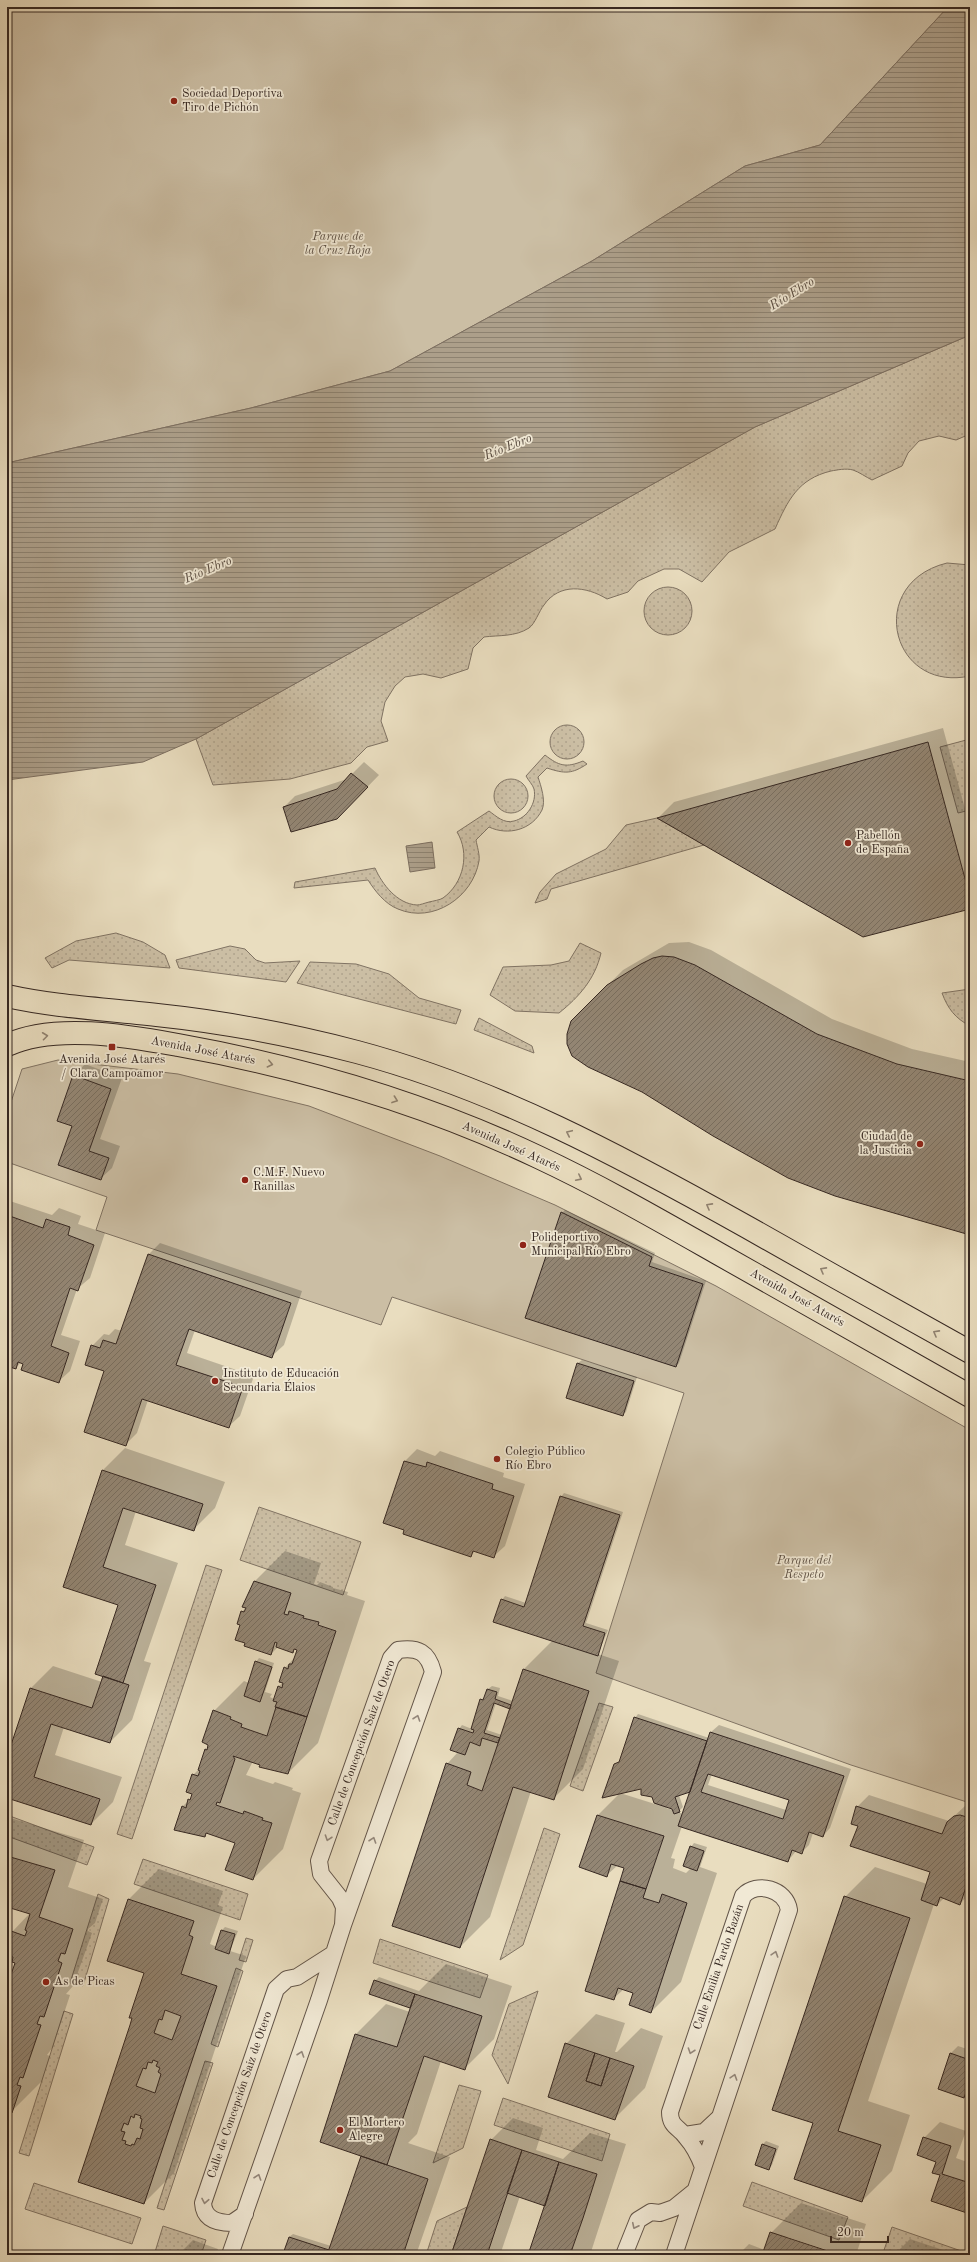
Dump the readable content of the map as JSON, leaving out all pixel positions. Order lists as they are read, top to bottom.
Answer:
{
  "streets": {
    "main road": ["Avenida José Atarés"],
    "street": ["Calle de Concepción Saiz de Otero", "Calle Emilia Pardo Bazán"]
  },
  "water": ["Río Ebro"],
  "parks": ["Parque de la Cruz Roja", "Parque del Respeto"],
  "places": {
    "other": [
      "Sociedad Deportiva Tiro de Pichón",
      "Pabellón de España",
      "Ciudad de la Justicia",
      "C.M.F. Nuevo Ranillas",
      "Polideportivo Municipal Río Ebro",
      "Instituto de Educación Secundaria Élaios",
      "Colegio Público Río Ebro",
      "As de Picas",
      "El Mortero Alegre"
    ],
    "transit": ["Avenida José Atarés / Clara Campoamor"]
  },
  "scale_bar": "20 m"
}
